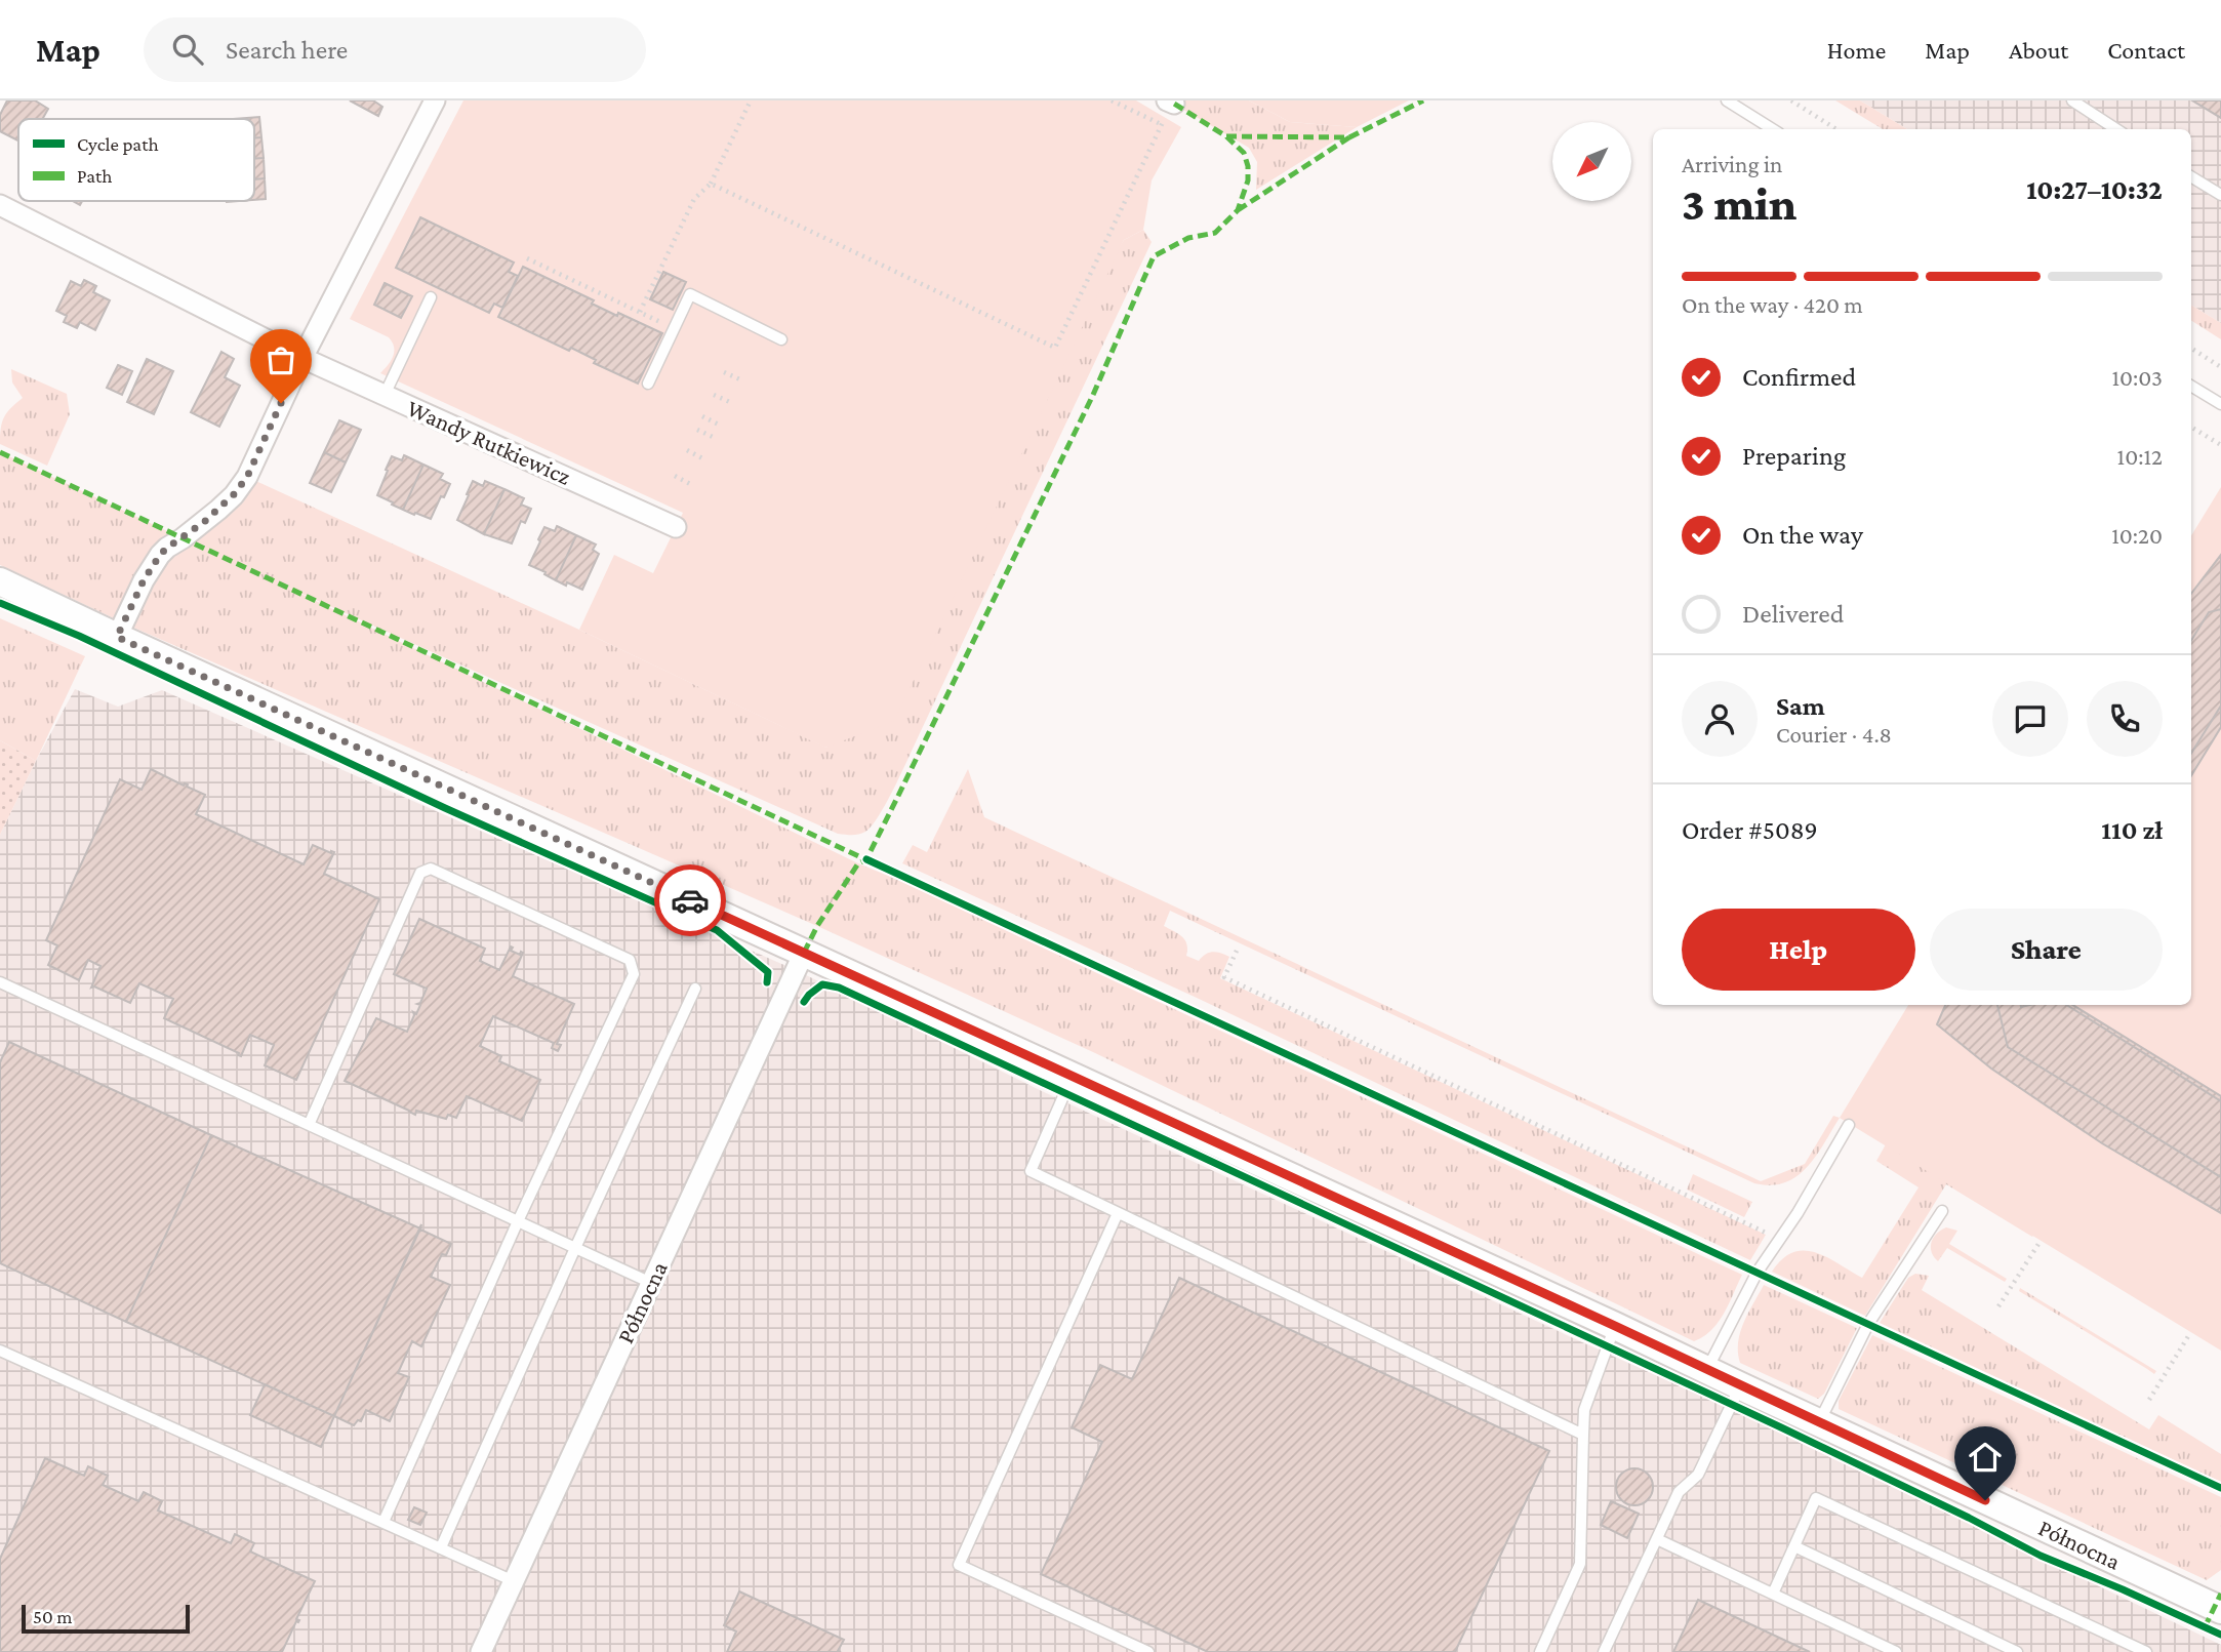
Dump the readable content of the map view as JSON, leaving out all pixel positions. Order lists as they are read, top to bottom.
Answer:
{
  "streets": {
    "street": ["Wandy Rutkiewicz", "Północna"]
  },
  "legend": ["Cycle path", "Path"],
  "scale_bar": "50 m",
  "north": "bottom left",
  "page": {
    "header": "Map",
    "search": "Search here",
    "nav": [
      "Home",
      "Map",
      "About",
      "Contact"
    ],
    "heading": ["3 min", "Arriving in", "10:27–10:32"],
    "panel": [
      "Sam",
      "Courier · 4.8",
      "Order #5089",
      "110 zł"
    ],
    "bar": "On the way · 420 m",
    "list": [
      ["Confirmed", "10:03"],
      ["Preparing", "10:12"],
      ["On the way", "10:20"],
      "Delivered"
    ],
    "buttons": ["Help", "Share"],
    "scale": "50 m"
  }
}
